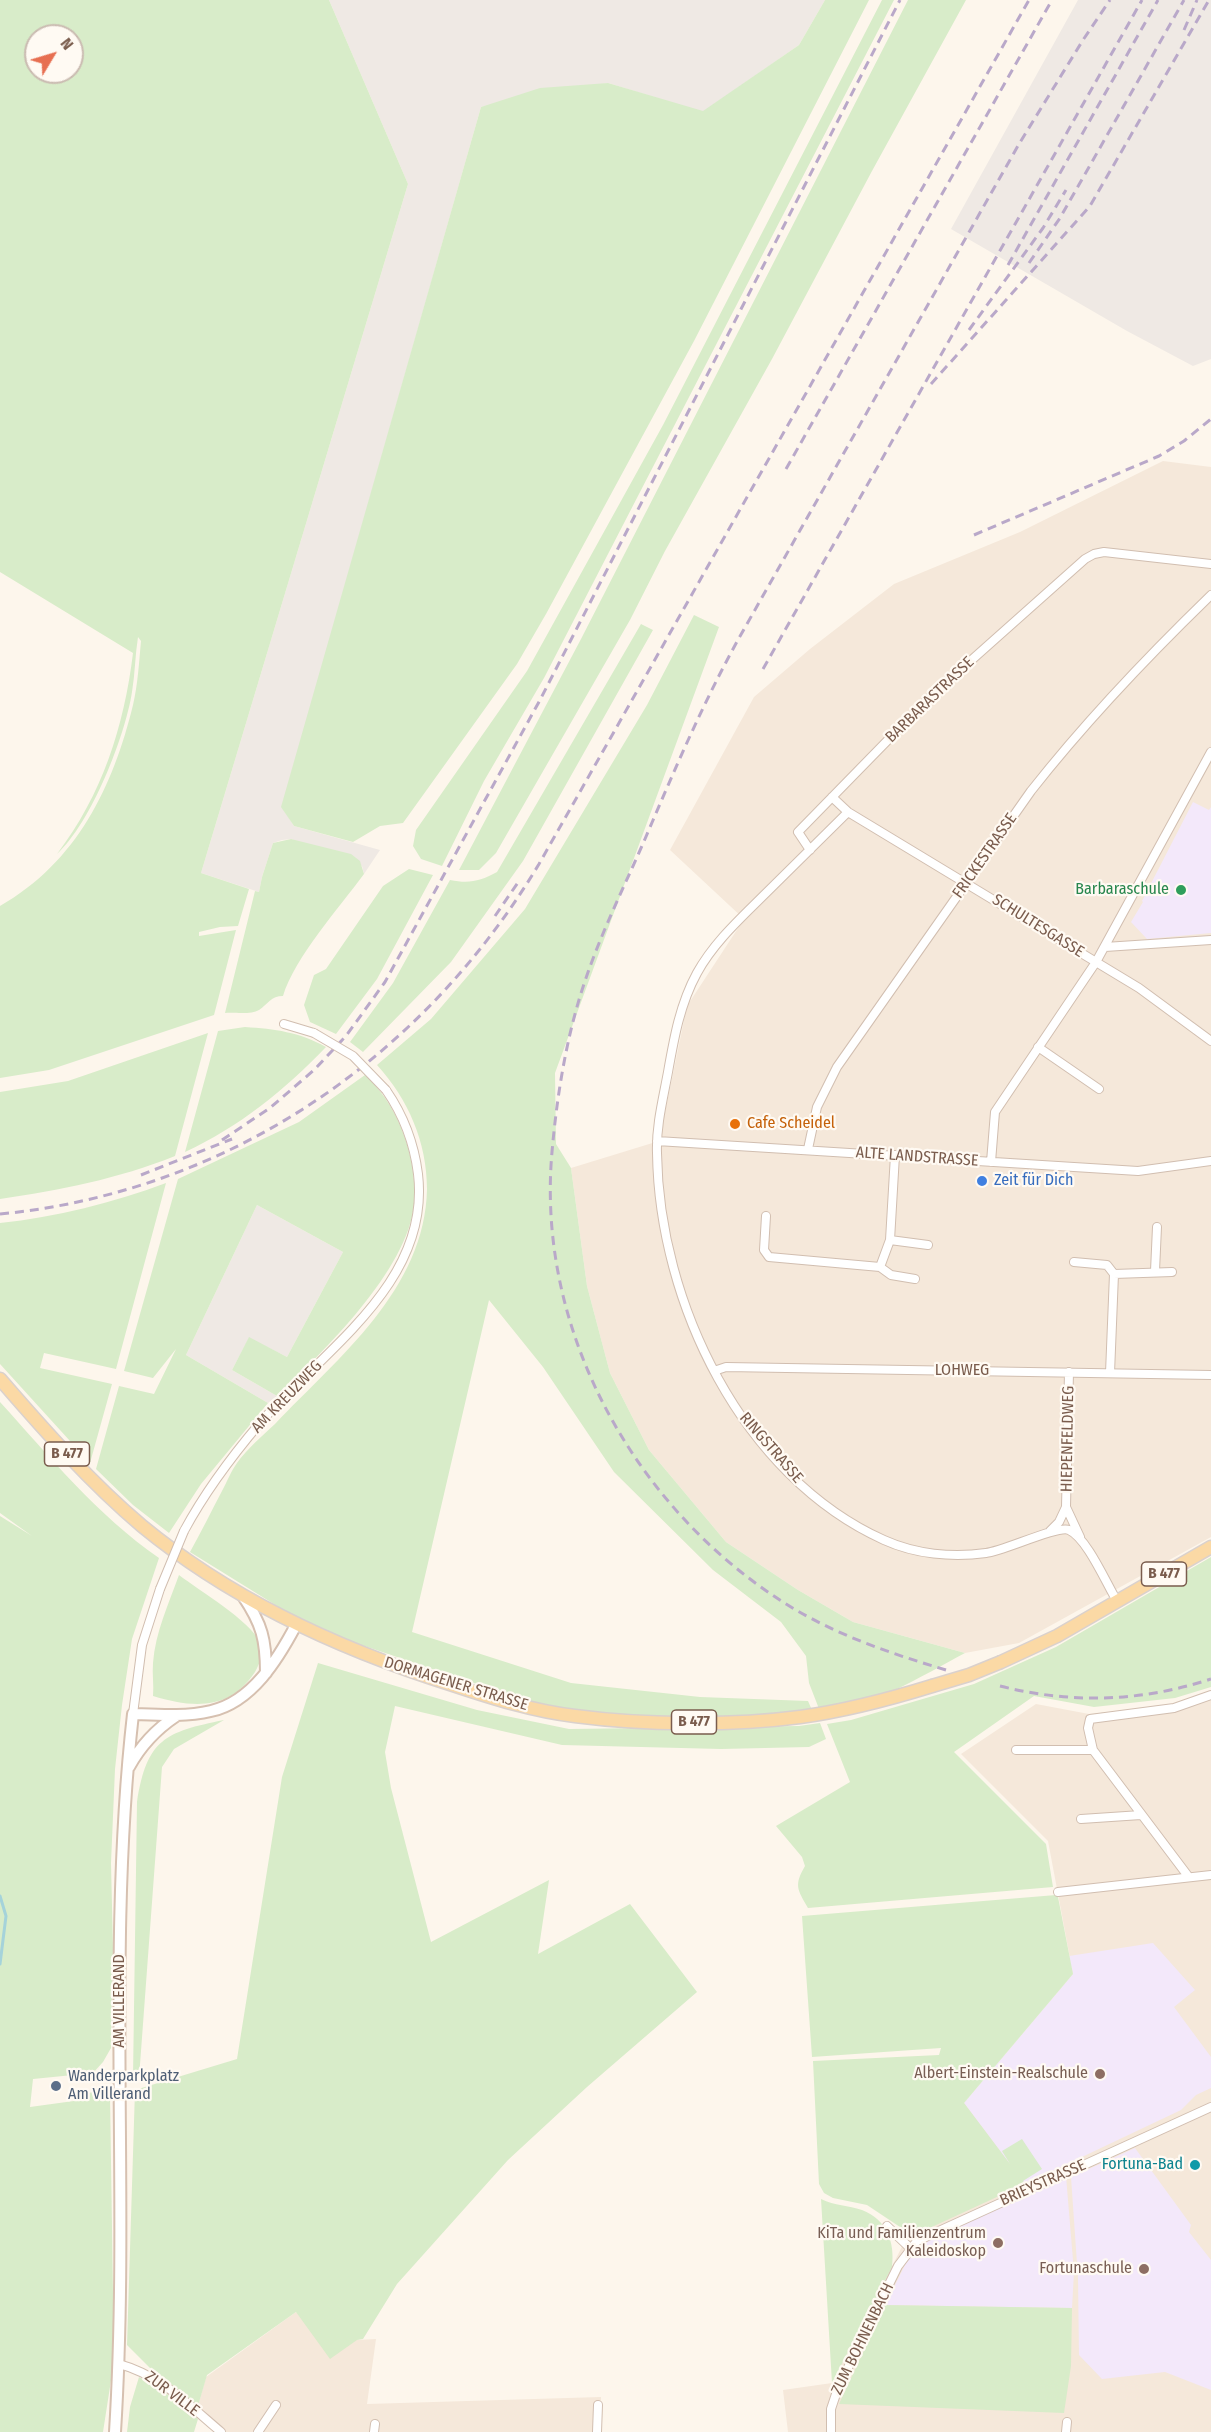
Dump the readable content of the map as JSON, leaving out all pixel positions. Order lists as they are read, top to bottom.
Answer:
{
  "streets": {
    "main road": ["B 477", "DORMAGENER STRASSE", "AM VILLERAND"],
    "street": [
      "BARBARASTRASSE",
      "FRICKESTRASSE",
      "SCHULTESGASSE",
      "ALTE LANDSTRASSE",
      "LOHWEG",
      "AM KREUZWEG",
      "HIEPENFELDWEG",
      "RINGSTRASSE",
      "BRIEYSTRASSE",
      "ZUM BOHNENBACH",
      "ZUR VILLE"
    ]
  },
  "crossings": [
    ["BARBARASTRASSE", "SCHULTESGASSE"],
    ["FRICKESTRASSE", "SCHULTESGASSE"],
    ["FRICKESTRASSE", "ALTE LANDSTRASSE"],
    ["ALTE LANDSTRASSE", "RINGSTRASSE"],
    ["LOHWEG", "HIEPENFELDWEG"],
    ["LOHWEG", "RINGSTRASSE"],
    ["AM KREUZWEG", "AM VILLERAND"],
    ["B 477", "DORMAGENER STRASSE"],
    ["AM VILLERAND", "ZUR VILLE"],
    ["BRIEYSTRASSE", "ZUM BOHNENBACH"]
  ],
  "places": [
    "Barbaraschule",
    "Cafe Scheidel",
    "Zeit für Dich",
    "Albert-Einstein-Realschule",
    "Wanderparkplatz Am Villerand",
    "Fortuna-Bad",
    "KiTa und Familienzentrum Kaleidoskop",
    "Fortunaschule"
  ],
  "north": "top right"
}
